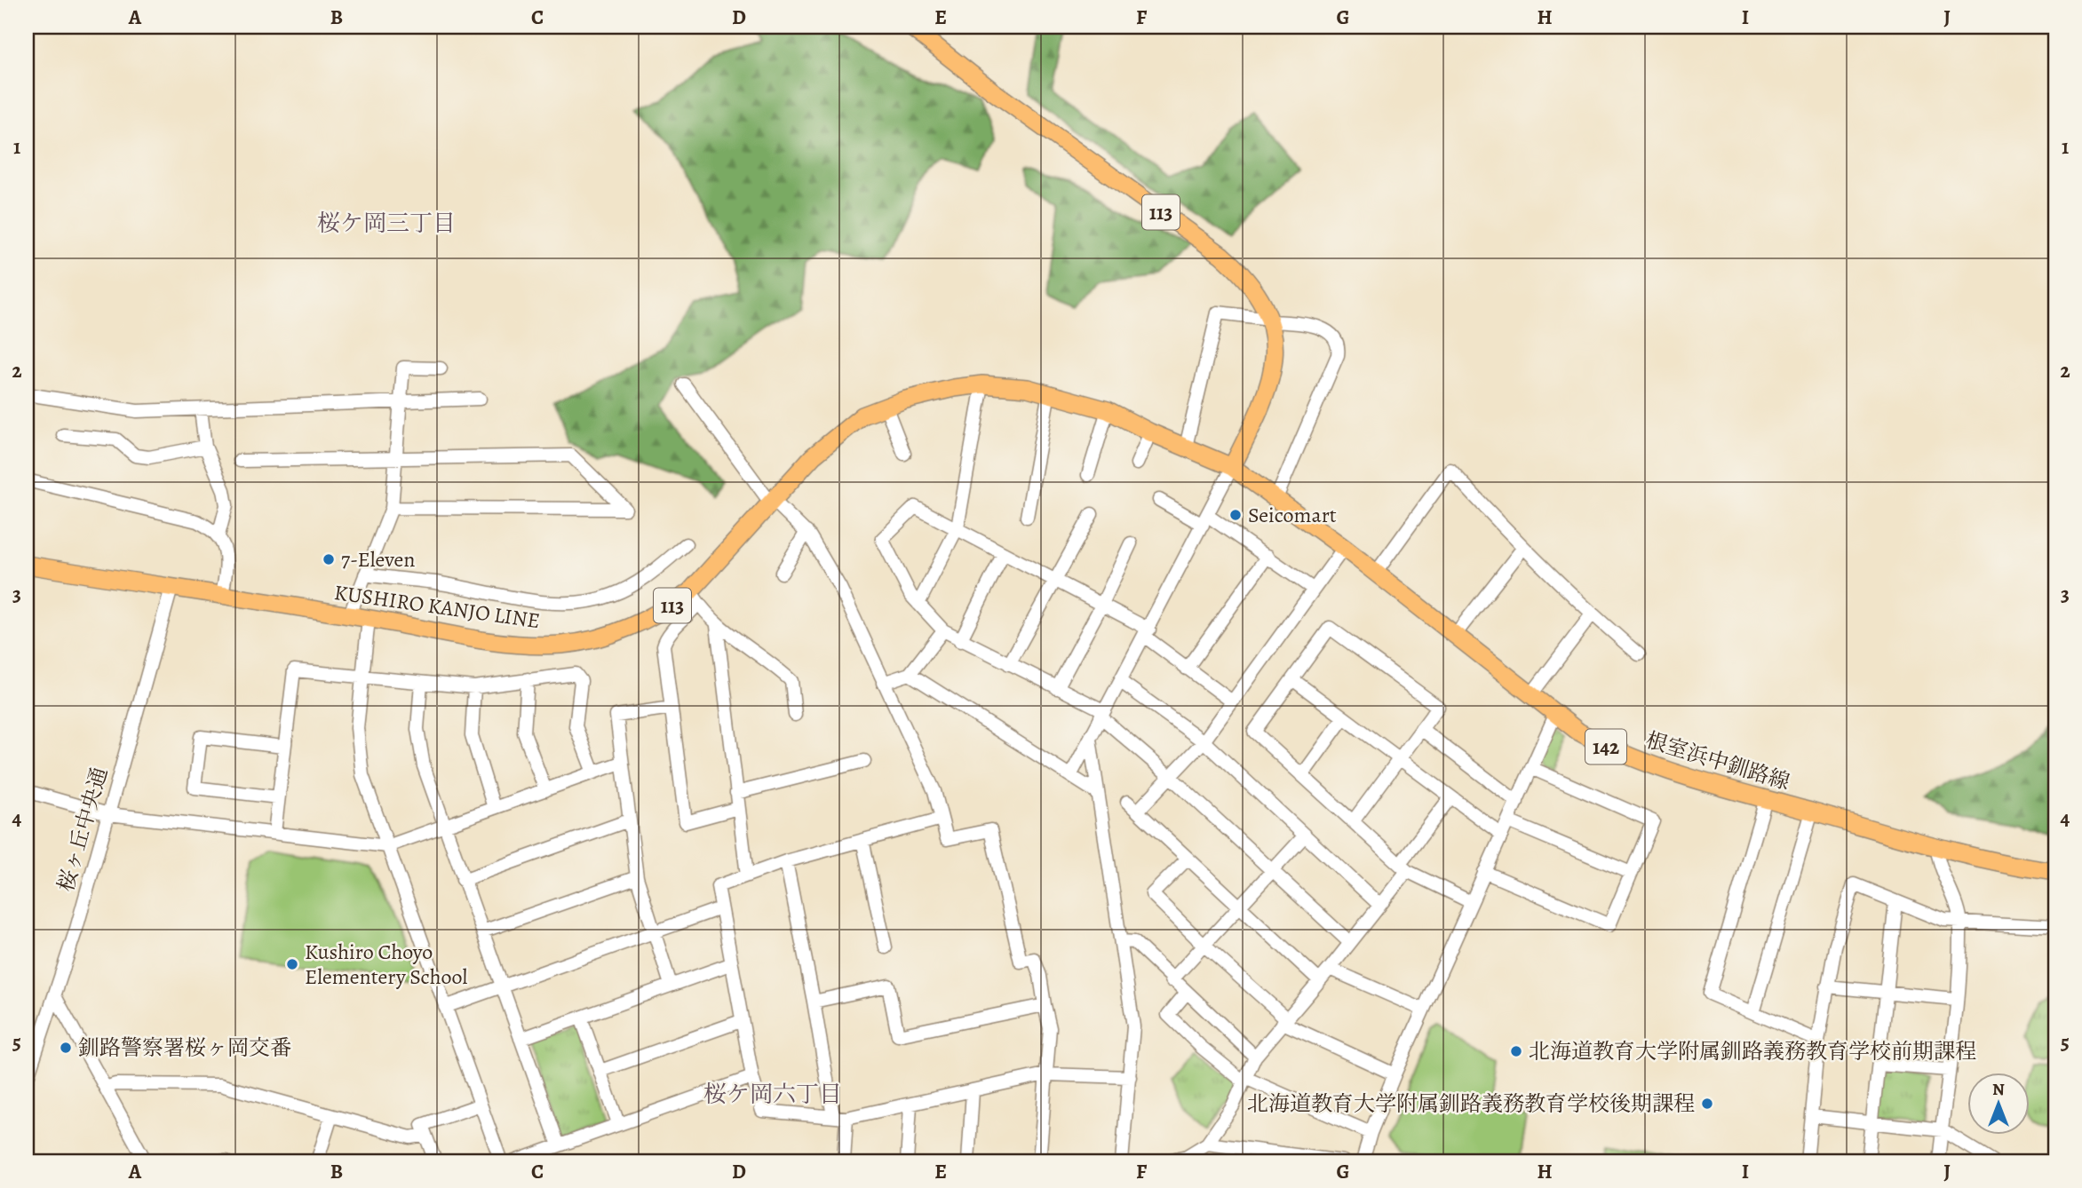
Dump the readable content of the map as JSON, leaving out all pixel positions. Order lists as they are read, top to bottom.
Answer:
{
  "streets": {
    "main road": [
      "113",
      "KUSHIRO KANJO LINE",
      "142",
      "根室浜中釧路線"
    ],
    "street": ["桜ヶ丘中央通"]
  },
  "crossings": [
    ["113", "KUSHIRO KANJO LINE"],
    ["113", "根室浜中釧路線"],
    ["KUSHIRO KANJO LINE", "根室浜中釧路線"],
    ["KUSHIRO KANJO LINE", "桜ヶ丘中央通"]
  ],
  "districts": ["桜ケ岡三丁目", "桜ケ岡六丁目"],
  "places": [
    "Seicomart",
    "7-Eleven",
    "Kushiro Choyo Elementery School",
    "釧路警察署桜ヶ岡交番",
    "北海道教育大学附属釧路義務教育学校前期課程",
    "北海道教育大学附属釧路義務教育学校後期課程"
  ],
  "north": "top",
  "grid": {
    "columns": [
      "A",
      "B",
      "C",
      "D",
      "E",
      "F",
      "G",
      "H",
      "I",
      "J"
    ],
    "rows": [
      "1",
      "2",
      "3",
      "4",
      "5"
    ]
  }
}
